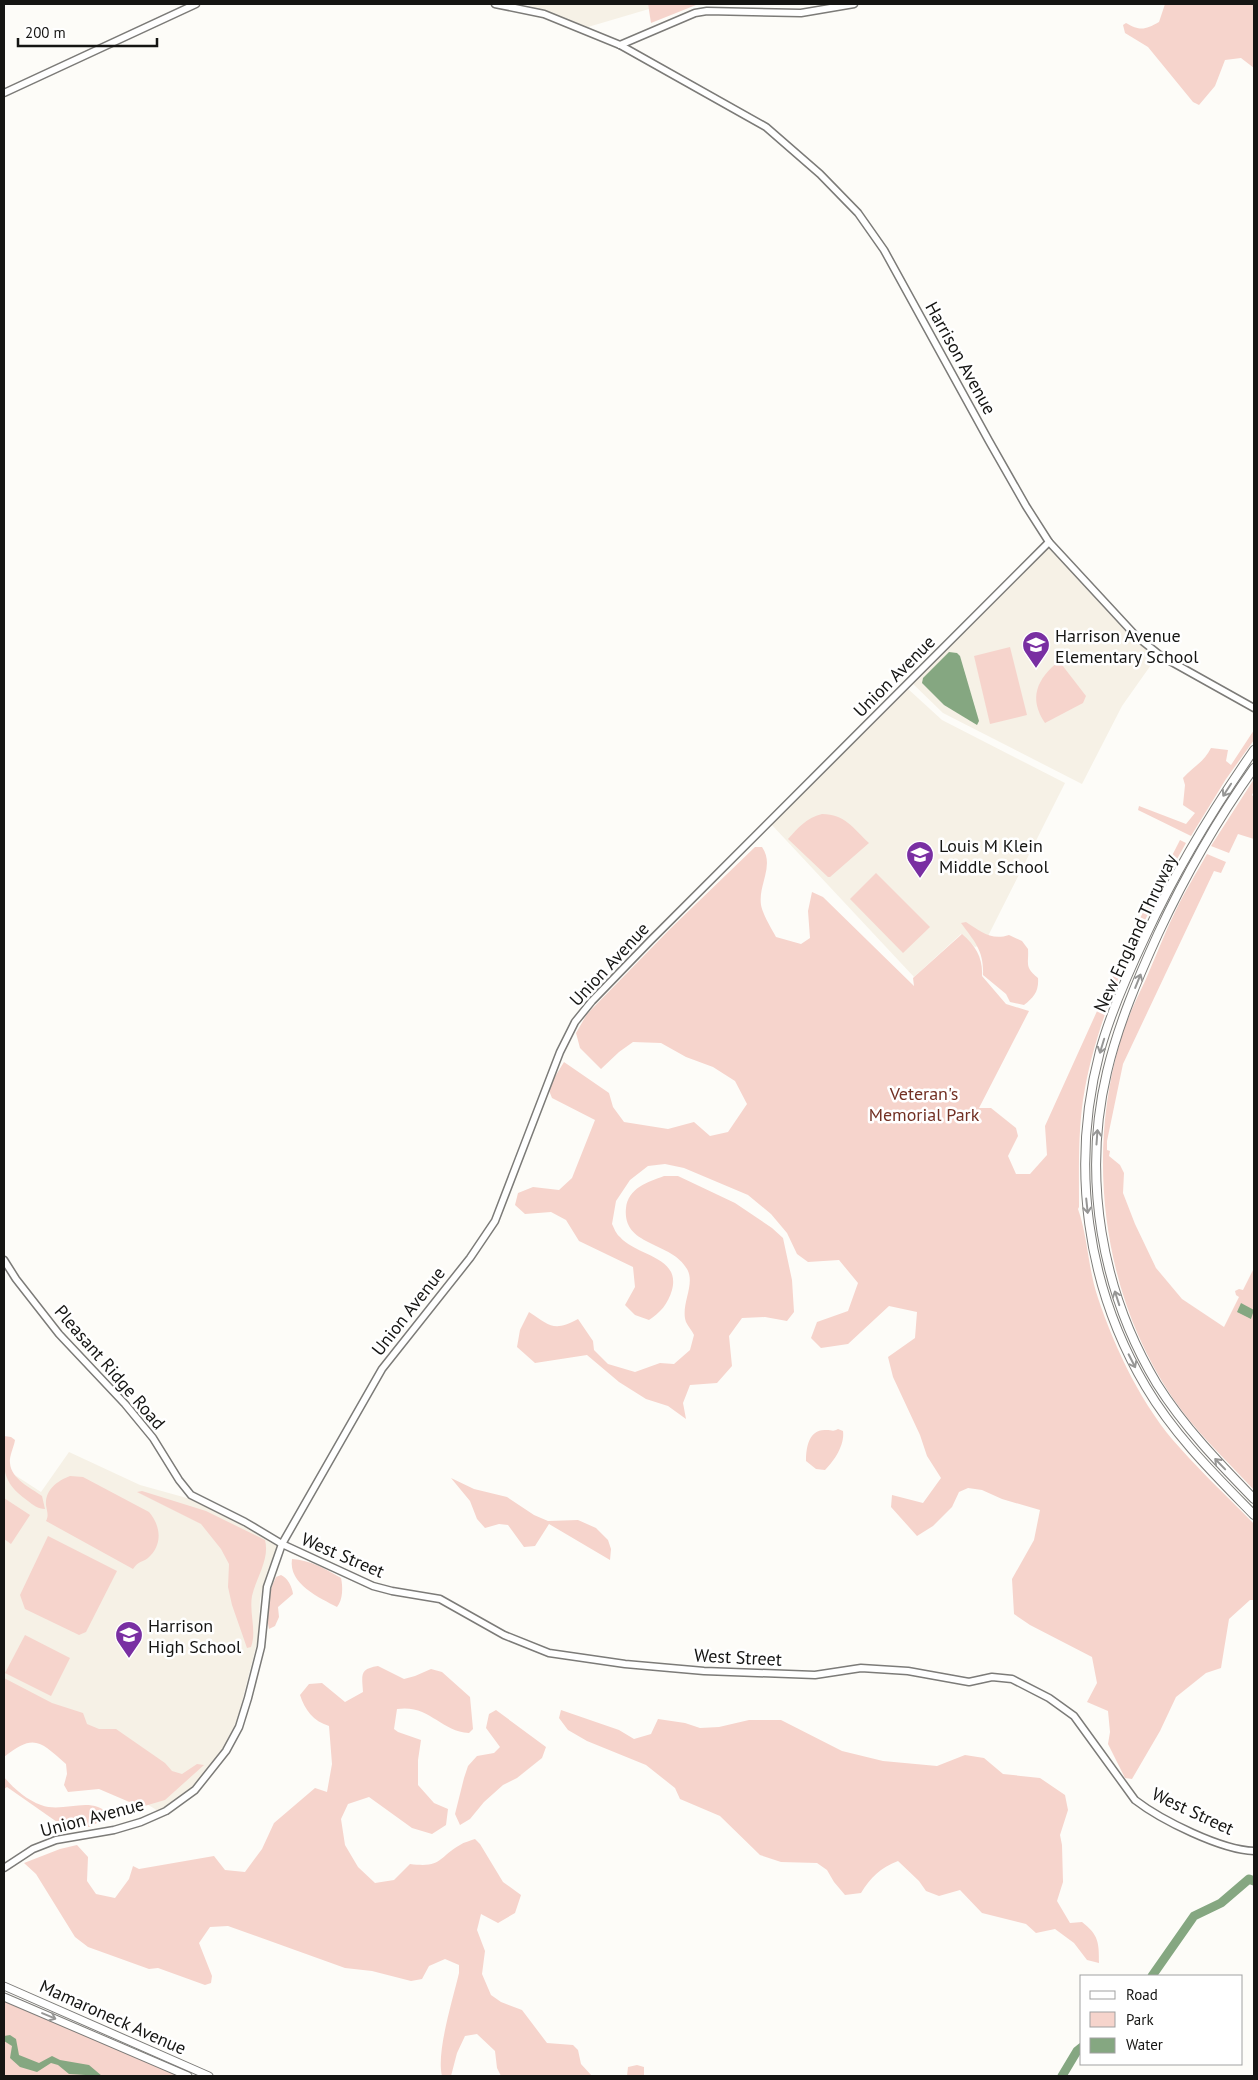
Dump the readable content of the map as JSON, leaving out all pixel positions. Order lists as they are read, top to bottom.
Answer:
{
  "streets": {
    "highway": ["New England Thruway"],
    "main road": ["Mamaroneck Avenue"],
    "street": [
      "Harrison Avenue",
      "Union Avenue",
      "Pleasant Ridge Road",
      "West Street"
    ]
  },
  "crossings": [
    ["Harrison Avenue", "Union Avenue"],
    ["Union Avenue", "West Street"],
    ["Pleasant Ridge Road", "West Street"]
  ],
  "parks": ["Veteran's Memorial Park"],
  "places": {
    "school or university": ["Harrison Avenue Elementary School", "Louis M Klein Middle School", "Harrison High School"]
  },
  "legend": ["Road", "Park", "Water"],
  "scale_bar": "200 m"
}
